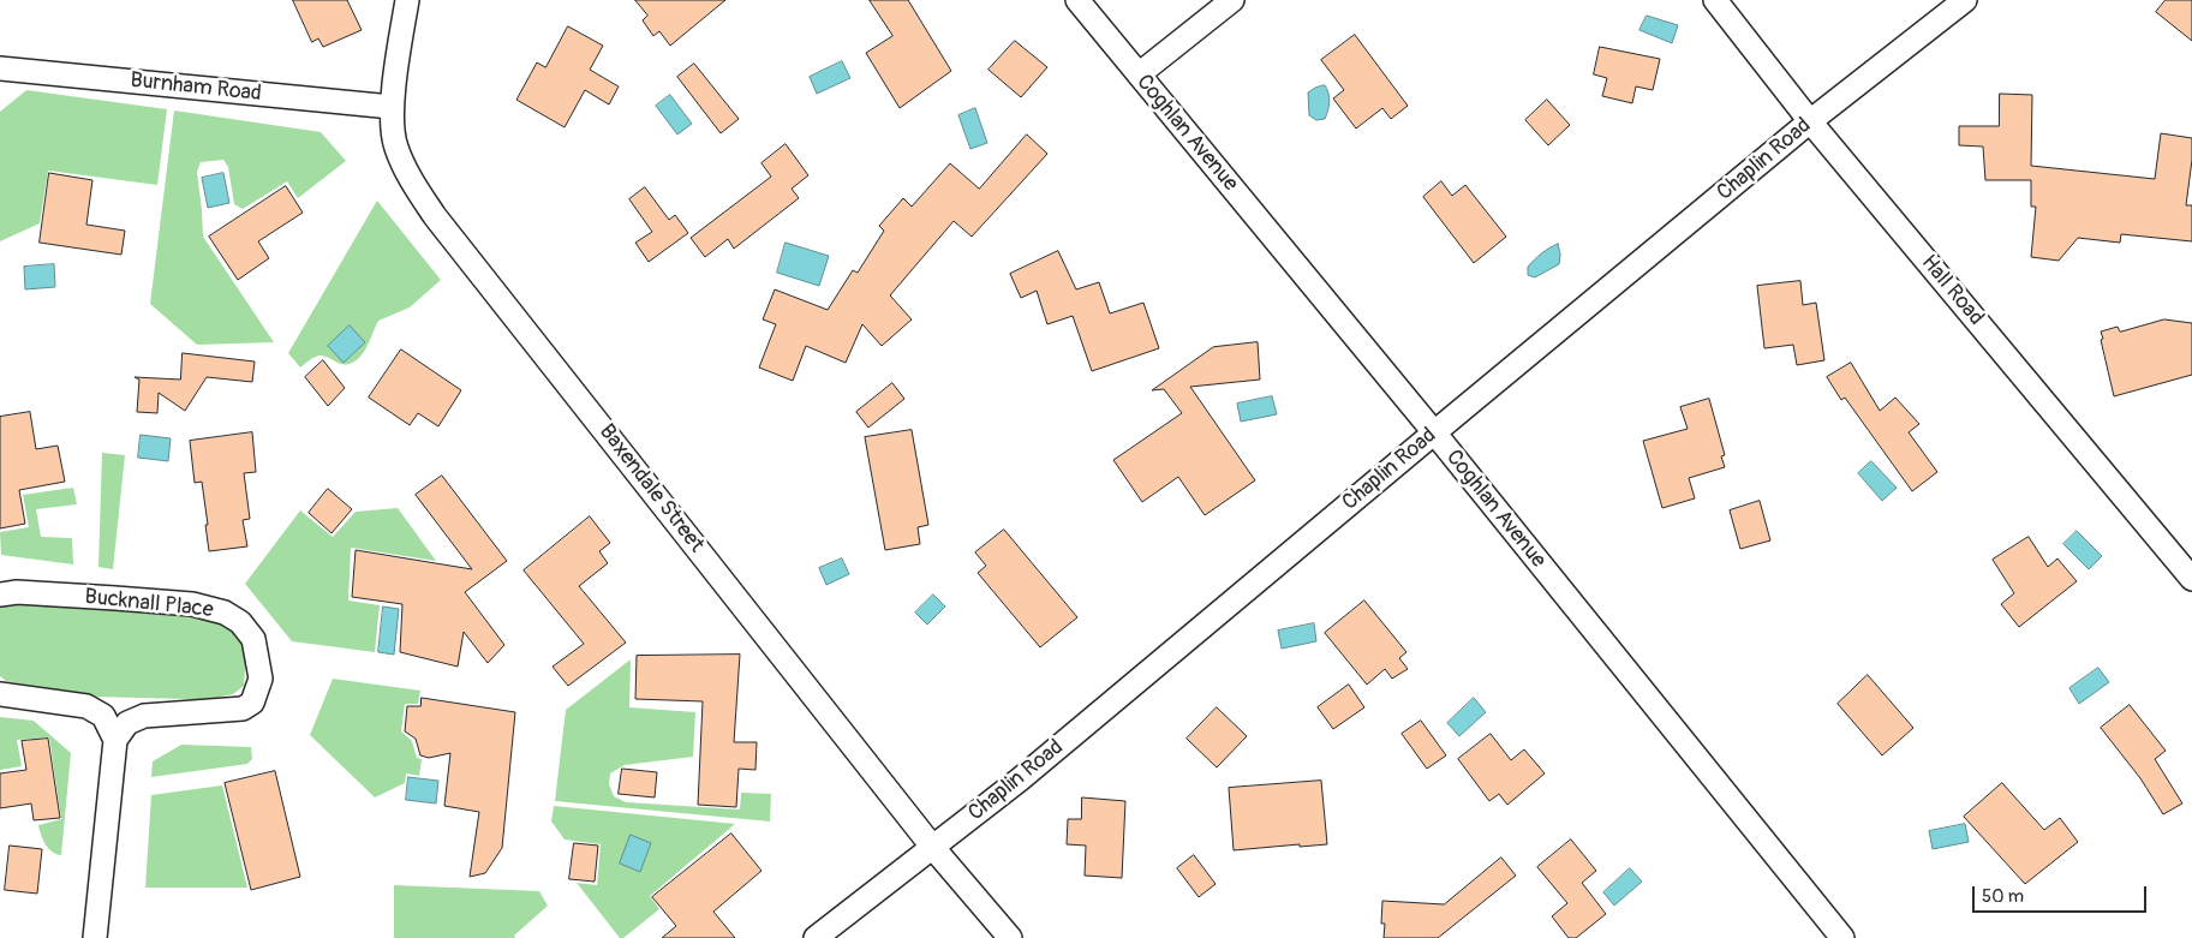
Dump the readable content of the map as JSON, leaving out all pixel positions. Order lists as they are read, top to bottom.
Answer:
{
  "streets": {
    "street": [
      "Burnham Road",
      "Coghlan Avenue",
      "Chaplin Road",
      "Hall Road",
      "Baxendale Street",
      "Bucknall Place"
    ]
  },
  "crossings": [
    ["Burnham Road", "Baxendale Street"],
    ["Coghlan Avenue", "Chaplin Road"],
    ["Chaplin Road", "Hall Road"],
    ["Chaplin Road", "Baxendale Street"]
  ],
  "scale_bar": "50 m"
}
